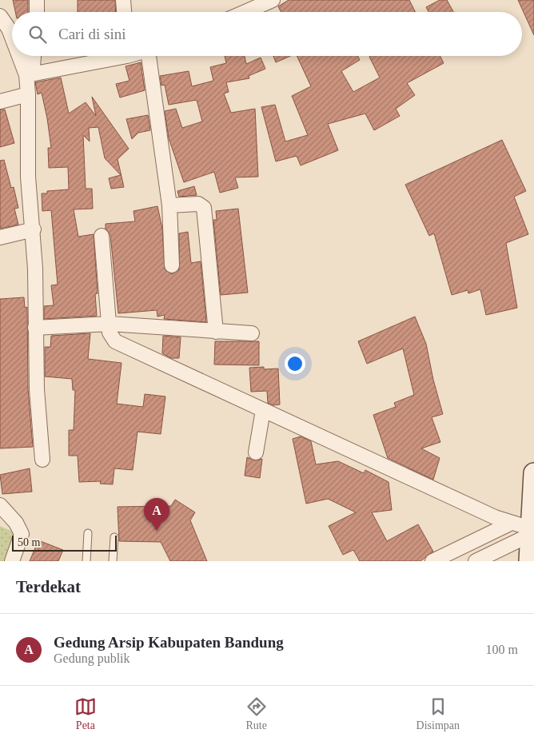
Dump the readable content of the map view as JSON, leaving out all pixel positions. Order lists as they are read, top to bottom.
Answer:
{
  "scale_bar": "50 m",
  "page": {
    "search": "Cari di sini",
    "pins": "A",
    "scale": "50 m",
    "heading": "Terdekat",
    "list": [
      {
        "mark": "A",
        "name": "Gedung Arsip Kabupaten Bandung",
        "note": "Gedung publik",
        "value": "100 m"
      }
    ],
    "nav": ["Peta", "Rute", "Disimpan"]
  }
}
